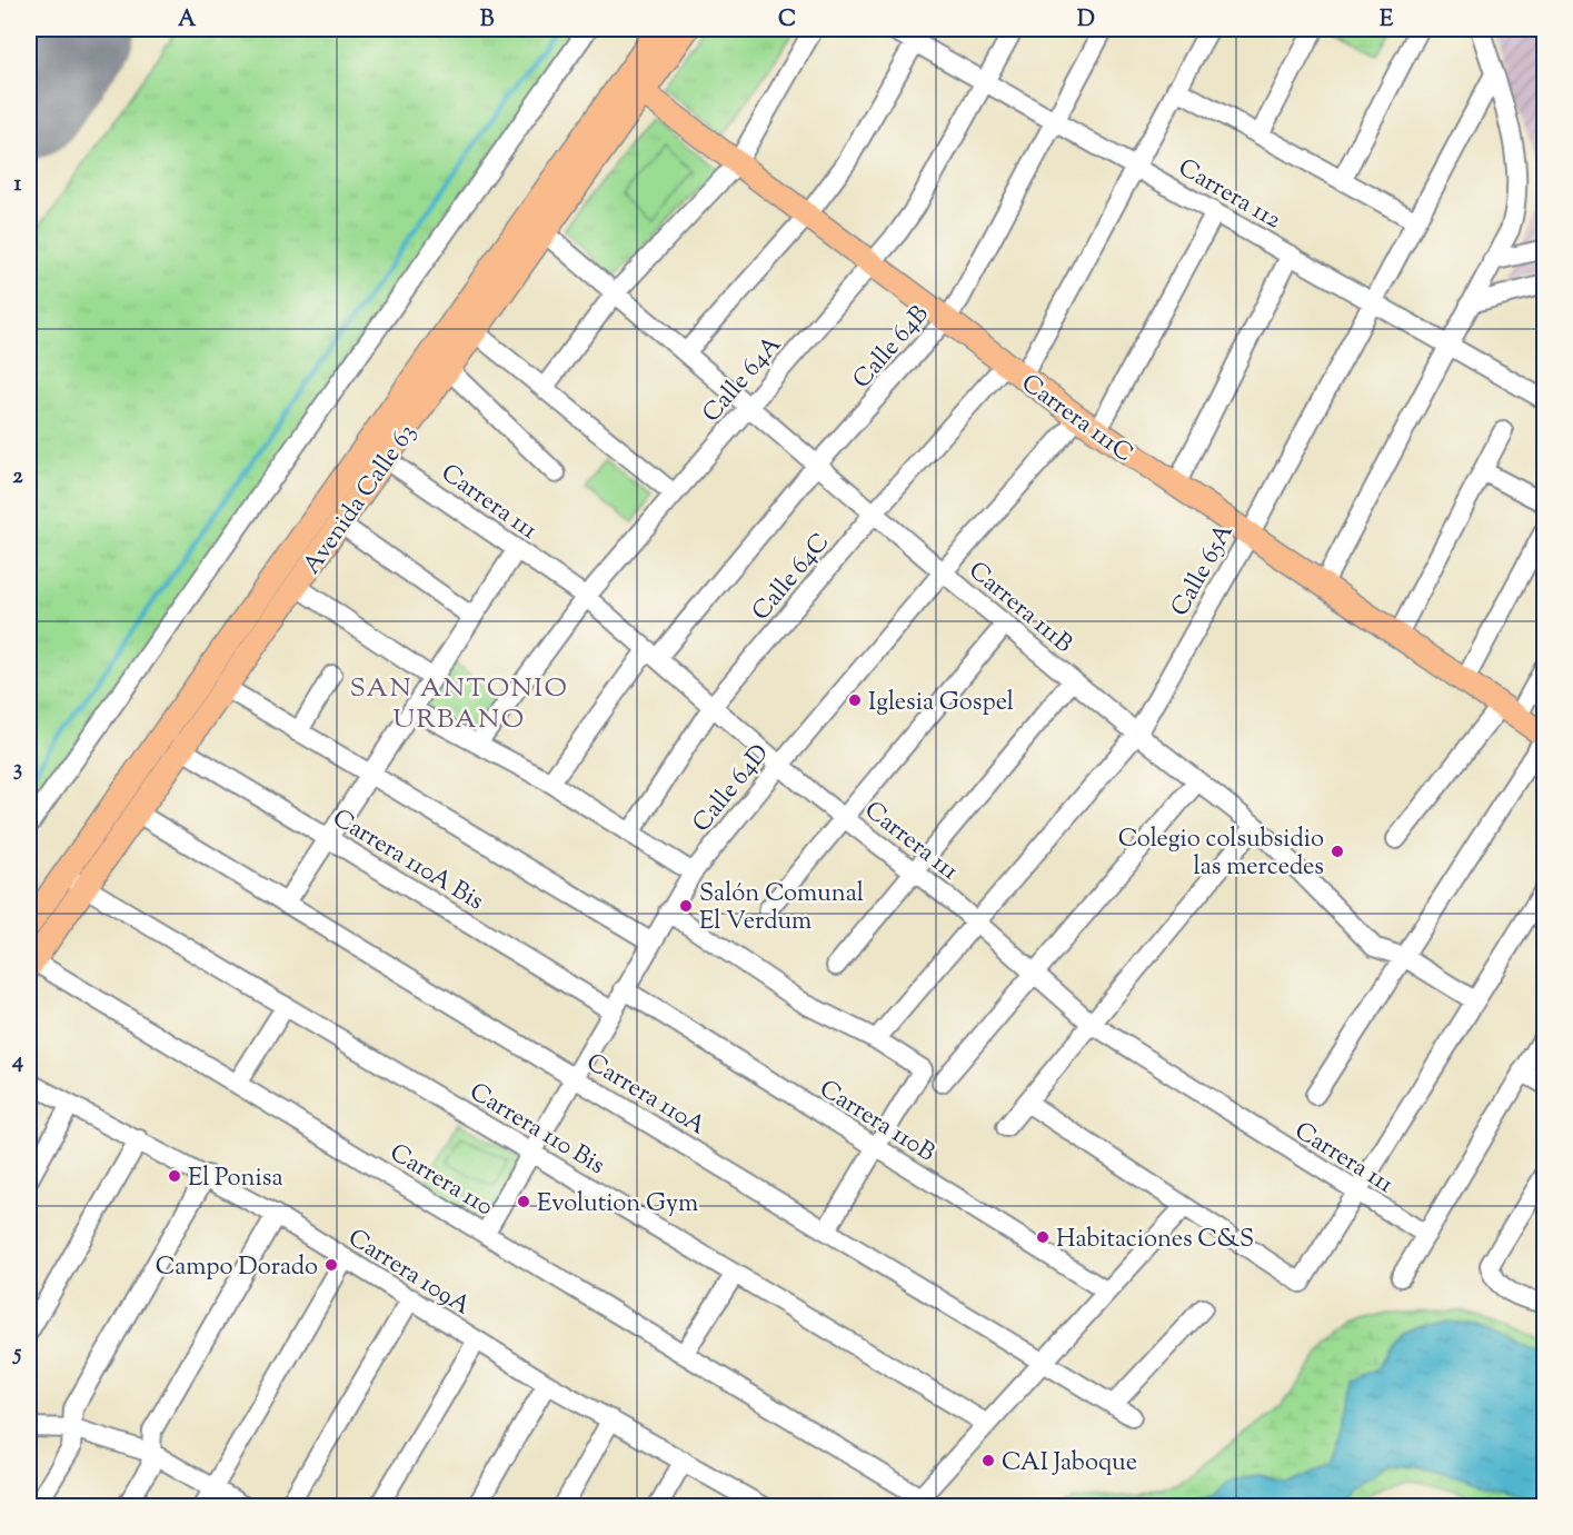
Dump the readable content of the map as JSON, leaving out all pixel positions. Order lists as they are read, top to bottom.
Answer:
{
  "streets": {
    "main road": ["Carrera 111C", "Avenida Calle 63"],
    "street": [
      "Carrera 112",
      "Calle 64B",
      "Calle 64A",
      "Carrera 111",
      "Calle 65A",
      "Calle 64C",
      "Carrera 111B",
      "Calle 64D",
      "Carrera 110A Bis",
      "Carrera 110A",
      "Carrera 110B",
      "Carrera 110 Bis",
      "Carrera 110",
      "Carrera 109A"
    ]
  },
  "crossings": [
    ["Carrera 112", "Calle 64B"],
    ["Carrera 112", "Calle 64A"],
    ["Carrera 112", "Calle 65A"],
    ["Carrera 112", "Calle 64C"],
    ["Carrera 112", "Calle 64D"],
    ["Calle 64B", "Carrera 111C"],
    ["Calle 64B", "Carrera 111"],
    ["Calle 64B", "Carrera 111B"],
    ["Calle 64A", "Carrera 111C"],
    ["Calle 64A", "Carrera 111"],
    ["Calle 64A", "Carrera 111B"],
    ["Carrera 111C", "Avenida Calle 63"],
    ["Carrera 111C", "Calle 65A"],
    ["Carrera 111C", "Calle 64C"],
    ["Carrera 111C", "Calle 64D"],
    ["Avenida Calle 63", "Carrera 111"],
    ["Avenida Calle 63", "Carrera 111B"],
    ["Avenida Calle 63", "Carrera 110A Bis"],
    ["Avenida Calle 63", "Carrera 110A"],
    ["Avenida Calle 63", "Carrera 110 Bis"],
    ["Avenida Calle 63", "Carrera 110"],
    ["Carrera 111", "Calle 65A"],
    ["Carrera 111", "Calle 64C"],
    ["Carrera 111", "Calle 64D"],
    ["Calle 65A", "Carrera 111B"],
    ["Calle 64C", "Carrera 111B"],
    ["Carrera 111B", "Calle 64D"],
    ["Calle 64D", "Carrera 110A Bis"],
    ["Calle 64D", "Carrera 110A"],
    ["Calle 64D", "Carrera 110B"],
    ["Calle 64D", "Carrera 110 Bis"],
    ["Calle 64D", "Carrera 110"]
  ],
  "districts": ["SAN ANTONIO URBANO"],
  "places": [
    "Iglesia Gospel",
    "Colegio colsubsidio las mercedes",
    "Salón Comunal El Verdum",
    "El Ponisa",
    "Evolution Gym",
    "Habitaciones C&S",
    "Campo Dorado",
    "CAI Jaboque"
  ],
  "grid": {
    "columns": [
      "A",
      "B",
      "C",
      "D",
      "E"
    ],
    "rows": [
      "1",
      "2",
      "3",
      "4",
      "5"
    ]
  }
}
